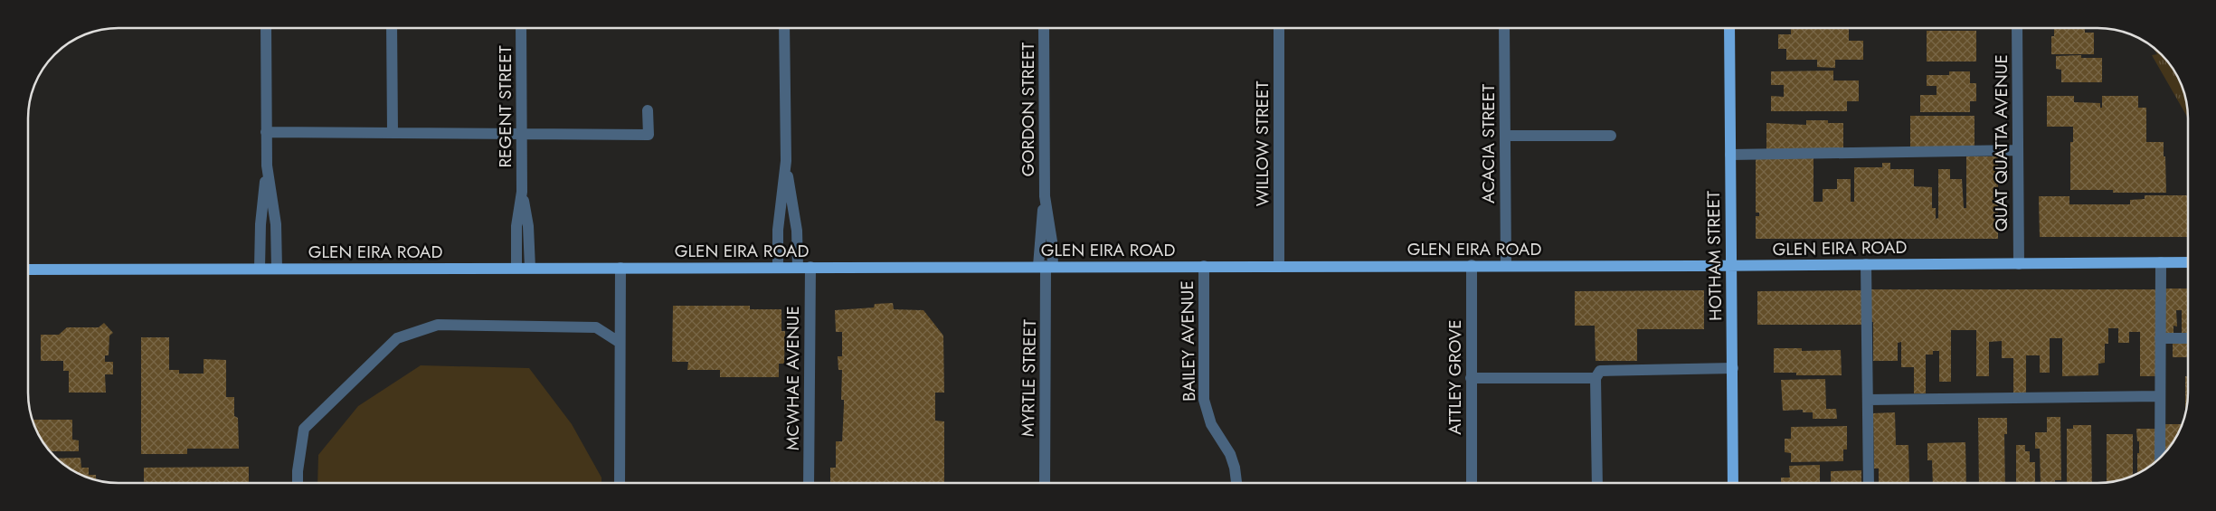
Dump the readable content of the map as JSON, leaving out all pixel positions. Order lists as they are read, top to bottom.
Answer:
{
  "streets": {
    "main road": ["GLEN EIRA ROAD", "HOTHAM STREET"],
    "street": [
      "REGENT STREET",
      "GORDON STREET",
      "QUAT QUATTA AVENUE",
      "WILLOW STREET",
      "ACACIA STREET",
      "BAILEY AVENUE",
      "ATTLEY GROVE",
      "MCWHAE AVENUE",
      "MYRTLE STREET"
    ]
  },
  "crossings": [
    ["REGENT STREET", "GLEN EIRA ROAD"],
    ["GORDON STREET", "GLEN EIRA ROAD"],
    ["GORDON STREET", "MYRTLE STREET"],
    ["QUAT QUATTA AVENUE", "GLEN EIRA ROAD"],
    ["WILLOW STREET", "GLEN EIRA ROAD"],
    ["ACACIA STREET", "GLEN EIRA ROAD"],
    ["GLEN EIRA ROAD", "HOTHAM STREET"],
    ["GLEN EIRA ROAD", "BAILEY AVENUE"],
    ["GLEN EIRA ROAD", "ATTLEY GROVE"],
    ["GLEN EIRA ROAD", "MCWHAE AVENUE"],
    ["GLEN EIRA ROAD", "MYRTLE STREET"]
  ]
}
